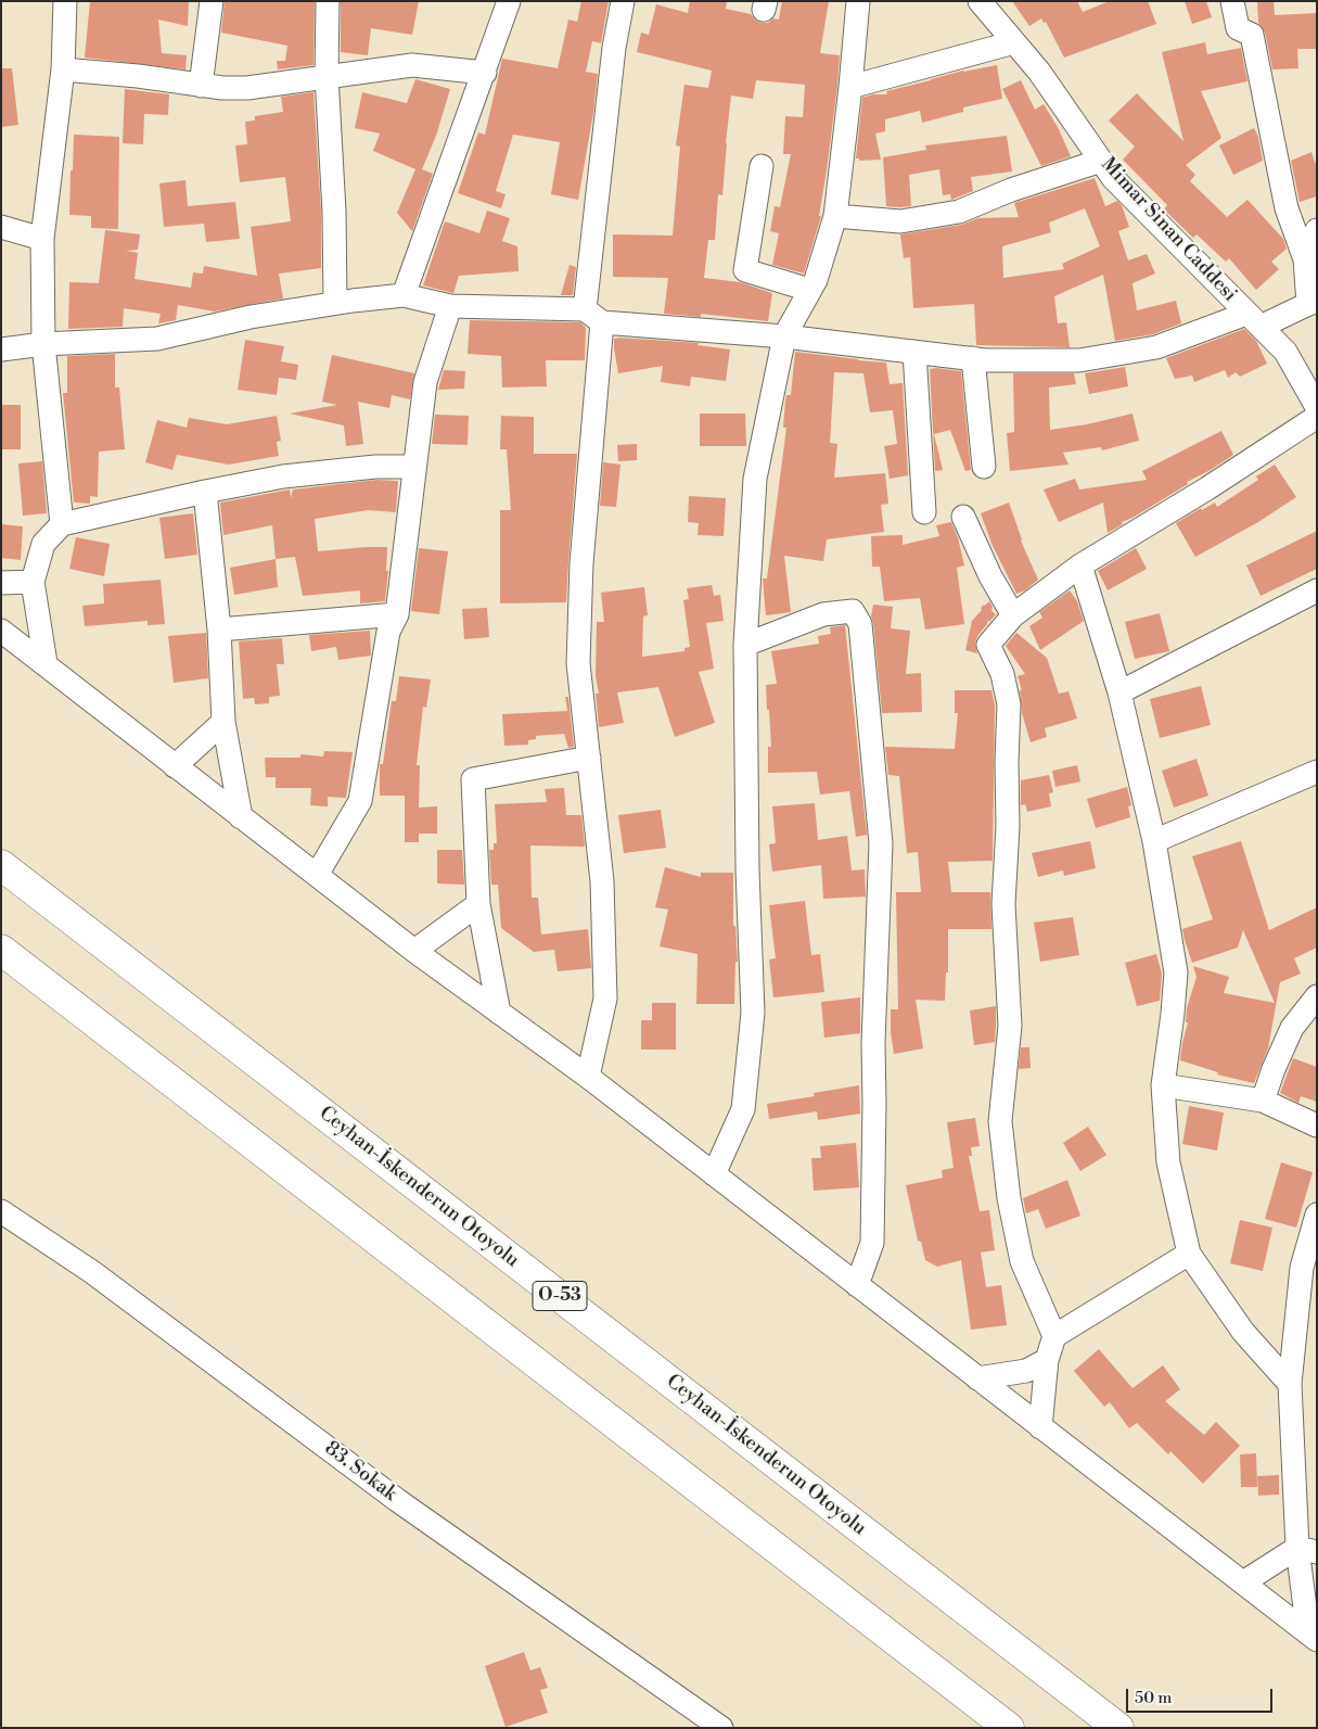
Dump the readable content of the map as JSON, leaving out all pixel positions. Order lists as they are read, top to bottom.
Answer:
{
  "streets": {
    "highway": ["Ceyhan-İskenderun Otoyolu", "O-53"],
    "street": ["Mimar Sinan Caddesi", "83. Sokak"]
  },
  "scale_bar": "50 m"
}
